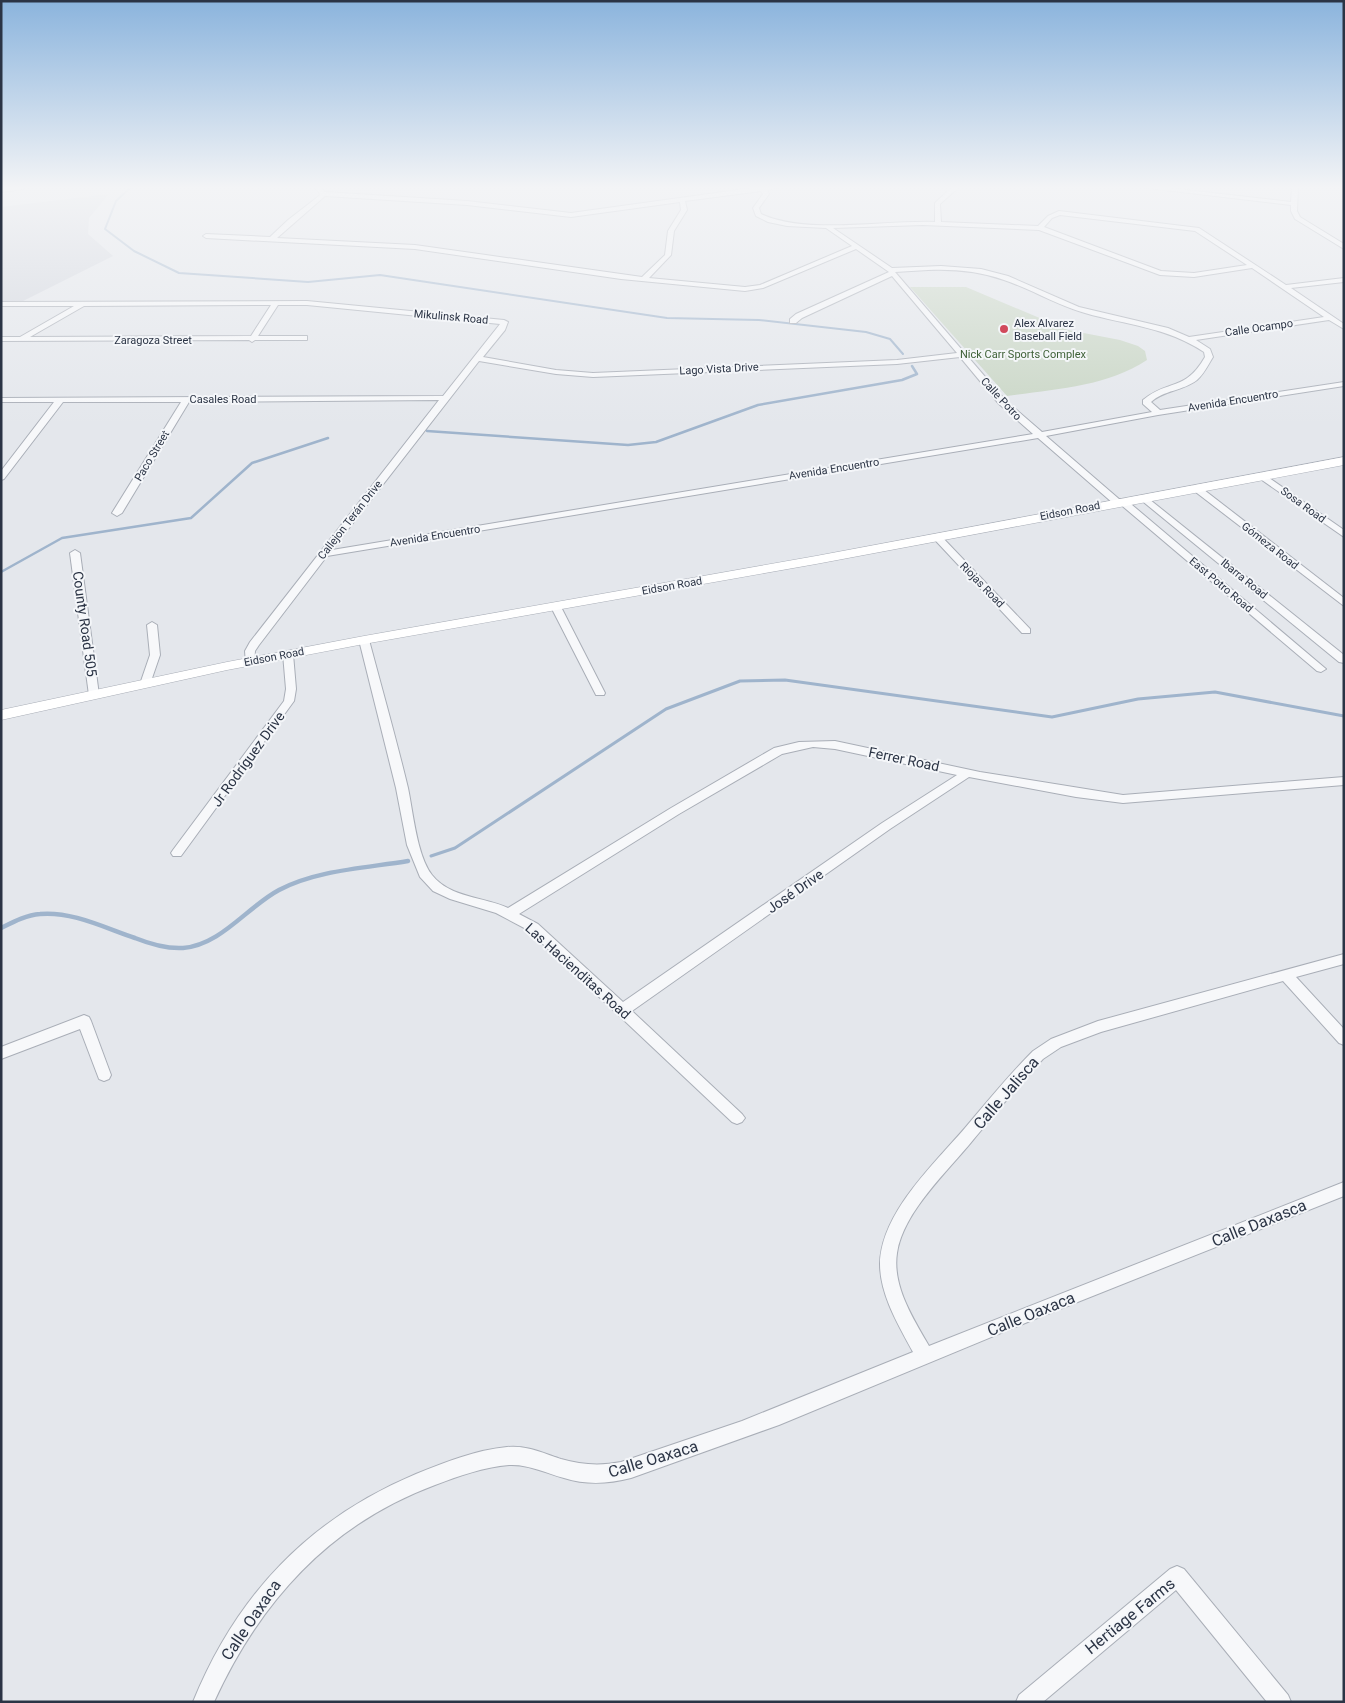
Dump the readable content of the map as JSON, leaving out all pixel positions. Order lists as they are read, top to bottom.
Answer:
{
  "streets": {
    "street": [
      "Mikulinsk Road",
      "Calle Ocampo",
      "Zaragoza Street",
      "Lago Vista Drive",
      "Casales Road",
      "Calle Potro",
      "Avenida Encuentro",
      "Paco Street",
      "Sosa Road",
      "Eidson Road",
      "Callejon Terán Drive",
      "Gómeza Road",
      "Ibarra Road",
      "Riojas Road",
      "East Potro Road",
      "County Road 505",
      "Jr Rodríguez Drive",
      "Ferrer Road",
      "José Drive",
      "Las Hacienditas Road",
      "Calle Jalisca",
      "Calle Daxasca",
      "Calle Oaxaca",
      "Hertiage Farms"
    ]
  },
  "crossings": [
    ["Mikulinsk Road", "Callejon Terán Drive"],
    ["Lago Vista Drive", "Calle Potro"],
    ["Lago Vista Drive", "Callejon Terán Drive"],
    ["Casales Road", "Paco Street"],
    ["Casales Road", "Callejon Terán Drive"],
    ["Calle Potro", "Avenida Encuentro"],
    ["Calle Potro", "Eidson Road"],
    ["Calle Potro", "East Potro Road"],
    ["Avenida Encuentro", "Callejon Terán Drive"],
    ["Sosa Road", "Eidson Road"],
    ["Eidson Road", "Callejon Terán Drive"],
    ["Eidson Road", "Gómeza Road"],
    ["Eidson Road", "Ibarra Road"],
    ["Eidson Road", "Riojas Road"],
    ["Eidson Road", "East Potro Road"],
    ["Eidson Road", "County Road 505"],
    ["Eidson Road", "Jr Rodríguez Drive"],
    ["Eidson Road", "Las Hacienditas Road"],
    ["Ferrer Road", "José Drive"],
    ["Ferrer Road", "Las Hacienditas Road"],
    ["José Drive", "Las Hacienditas Road"],
    ["Calle Jalisca", "Calle Oaxaca"],
    ["Calle Daxasca", "Calle Oaxaca"]
  ],
  "parks": ["Nick Carr Sports Complex"],
  "places": ["Alex Alvarez Baseball Field"]
}
